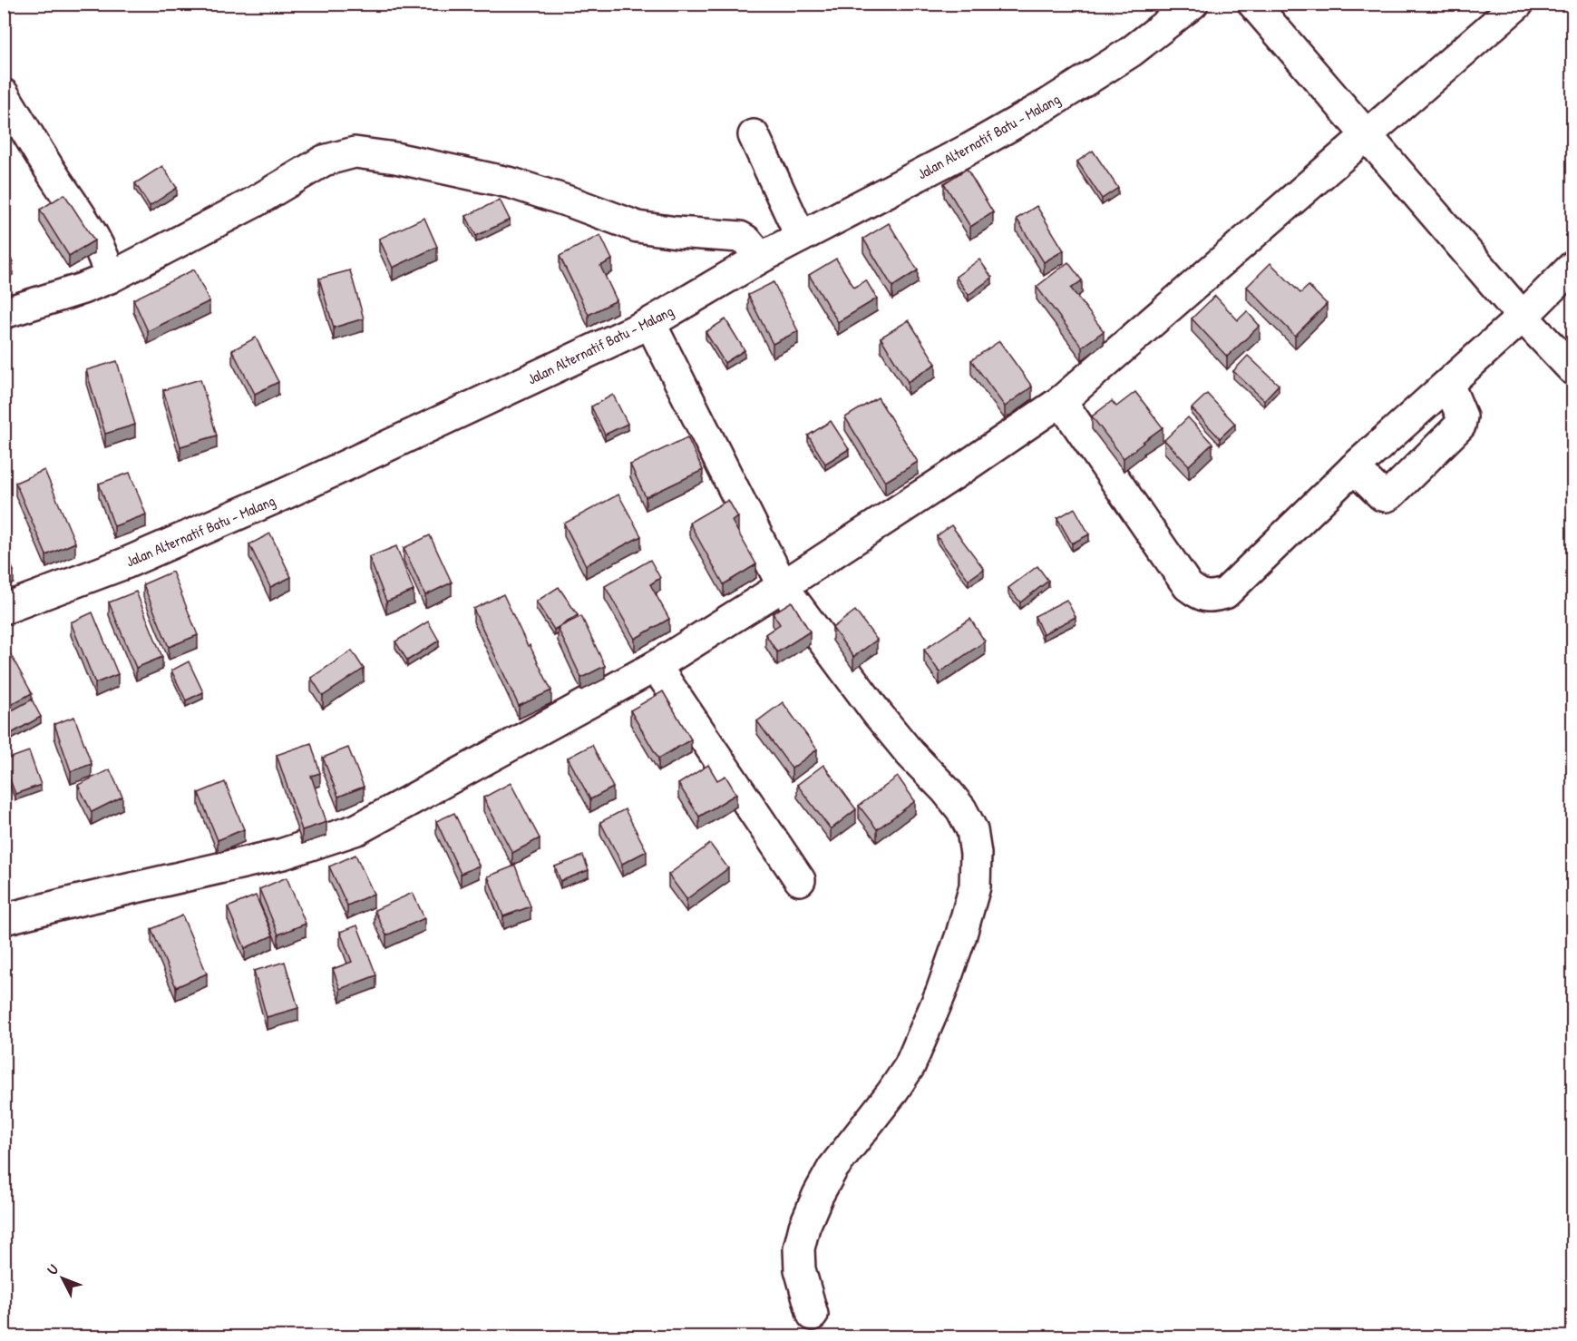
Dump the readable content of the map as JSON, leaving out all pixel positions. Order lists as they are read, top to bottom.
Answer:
{
  "streets": {
    "street": ["Jalan Alternatif Batu - Malang"]
  },
  "north": "top left"
}
